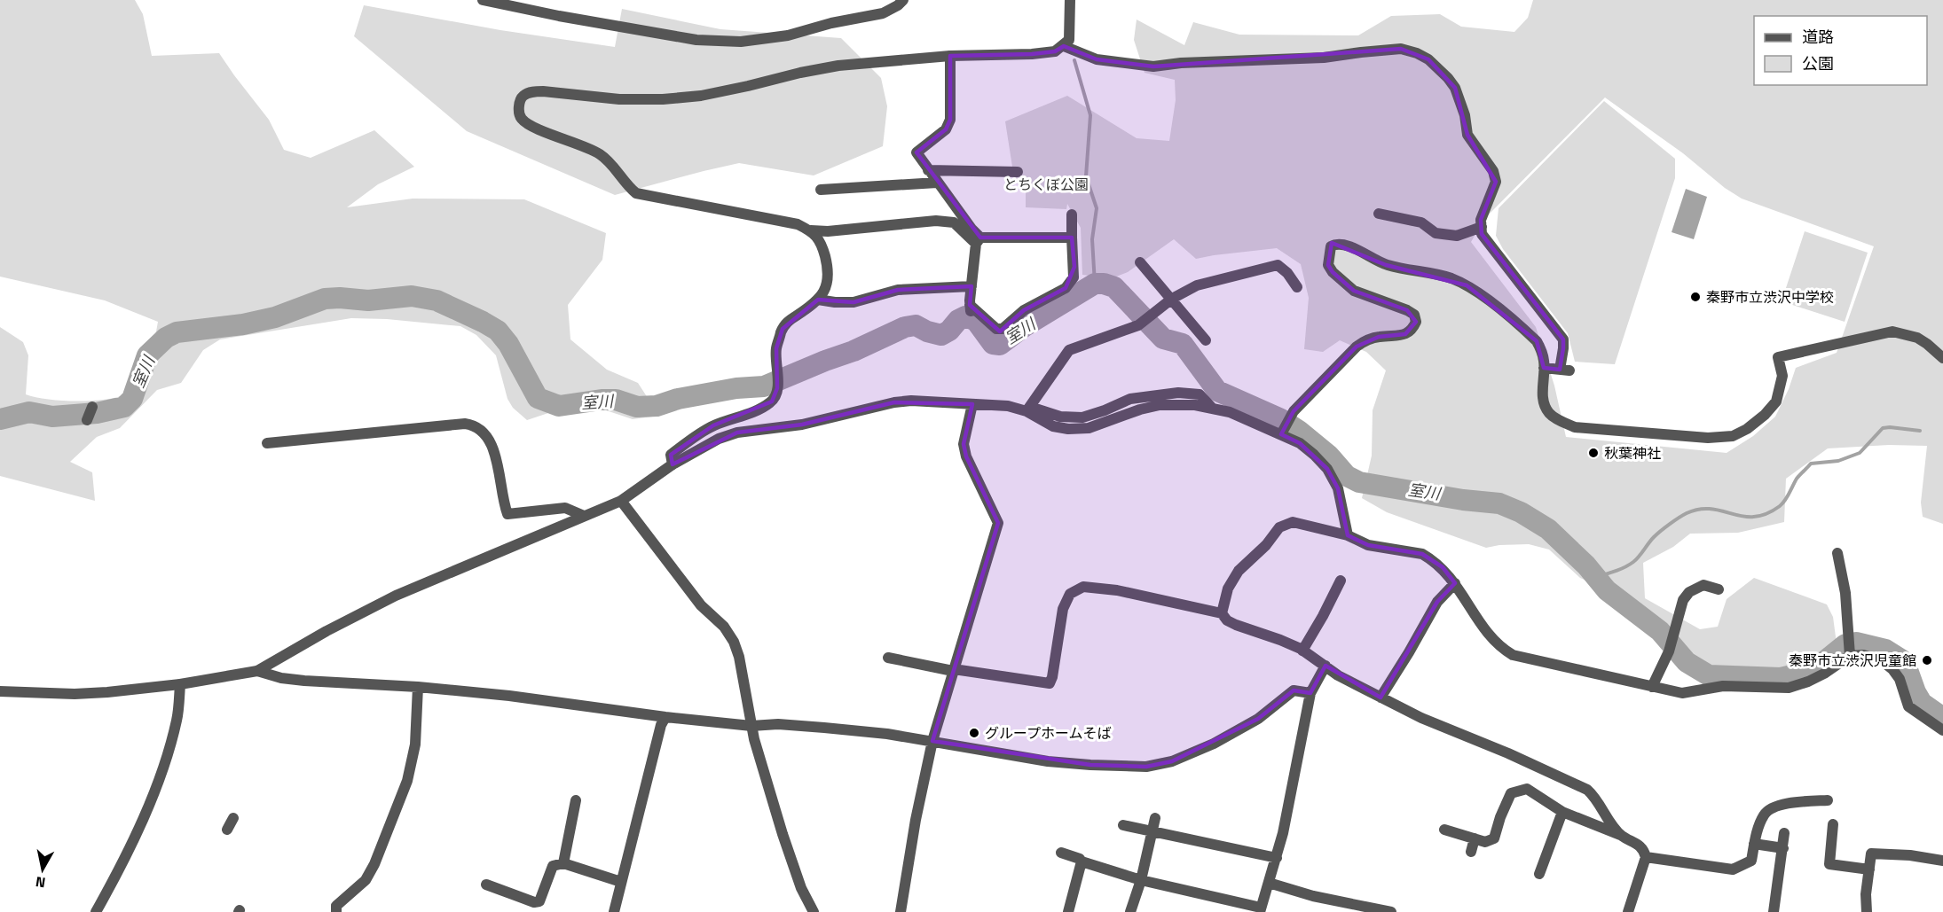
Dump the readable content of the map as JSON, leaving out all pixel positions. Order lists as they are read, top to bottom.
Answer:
{
  "water": ["室川"],
  "parks": ["とちくぼ公園"],
  "places": [
    "秦野市立渋沢中学校",
    "秋葉神社",
    "秦野市立渋沢児童館",
    "グループホームそば"
  ],
  "legend": ["道路", "公園"],
  "north": "bottom"
}
